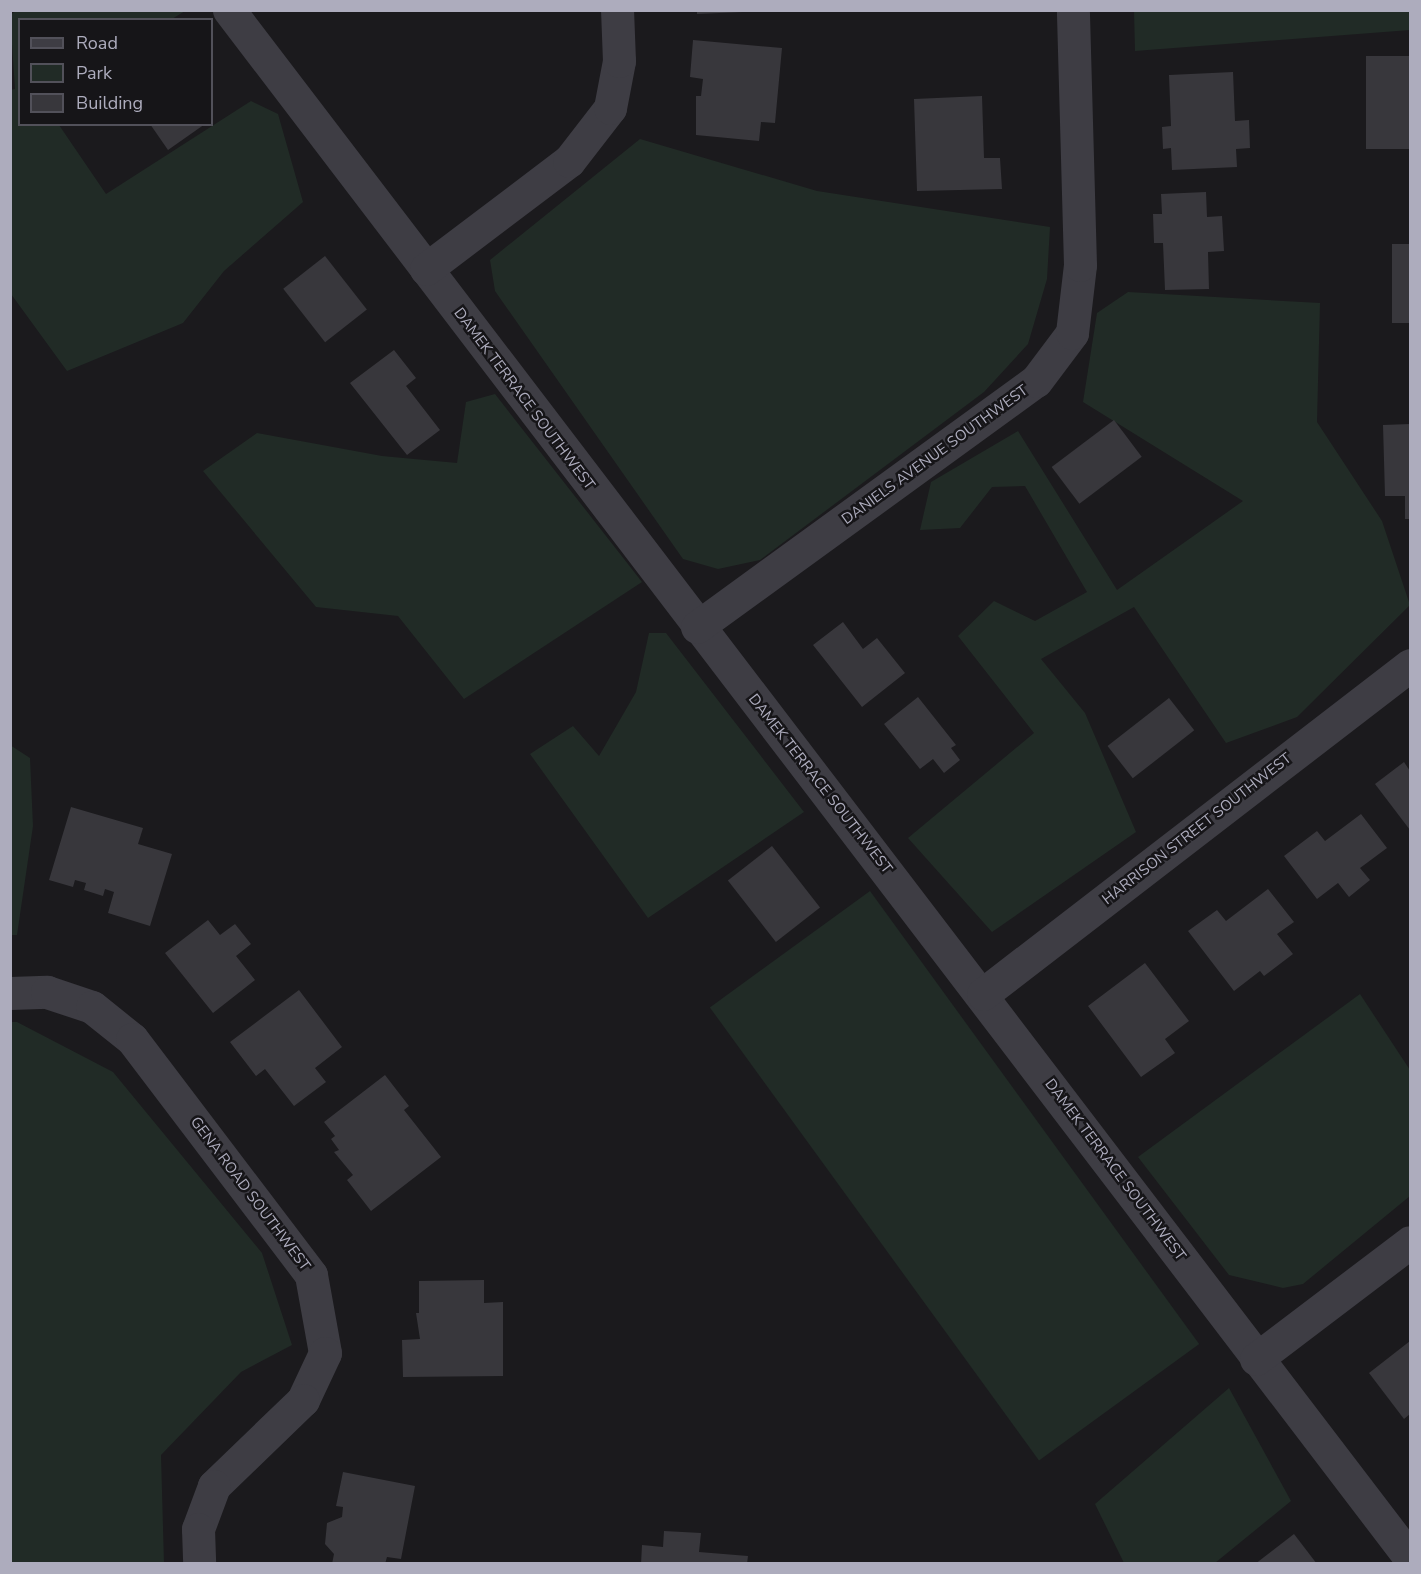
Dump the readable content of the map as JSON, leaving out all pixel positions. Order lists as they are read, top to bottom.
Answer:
{
  "streets": {
    "street": [
      "DAMEK TERRACE SOUTHWEST",
      "DANIELS AVENUE SOUTHWEST",
      "HARRISON STREET SOUTHWEST",
      "GENA ROAD SOUTHWEST"
    ]
  },
  "crossings": [
    ["DAMEK TERRACE SOUTHWEST", "DANIELS AVENUE SOUTHWEST"],
    ["DAMEK TERRACE SOUTHWEST", "HARRISON STREET SOUTHWEST"]
  ],
  "legend": ["Road", "Park", "Building"]
}
